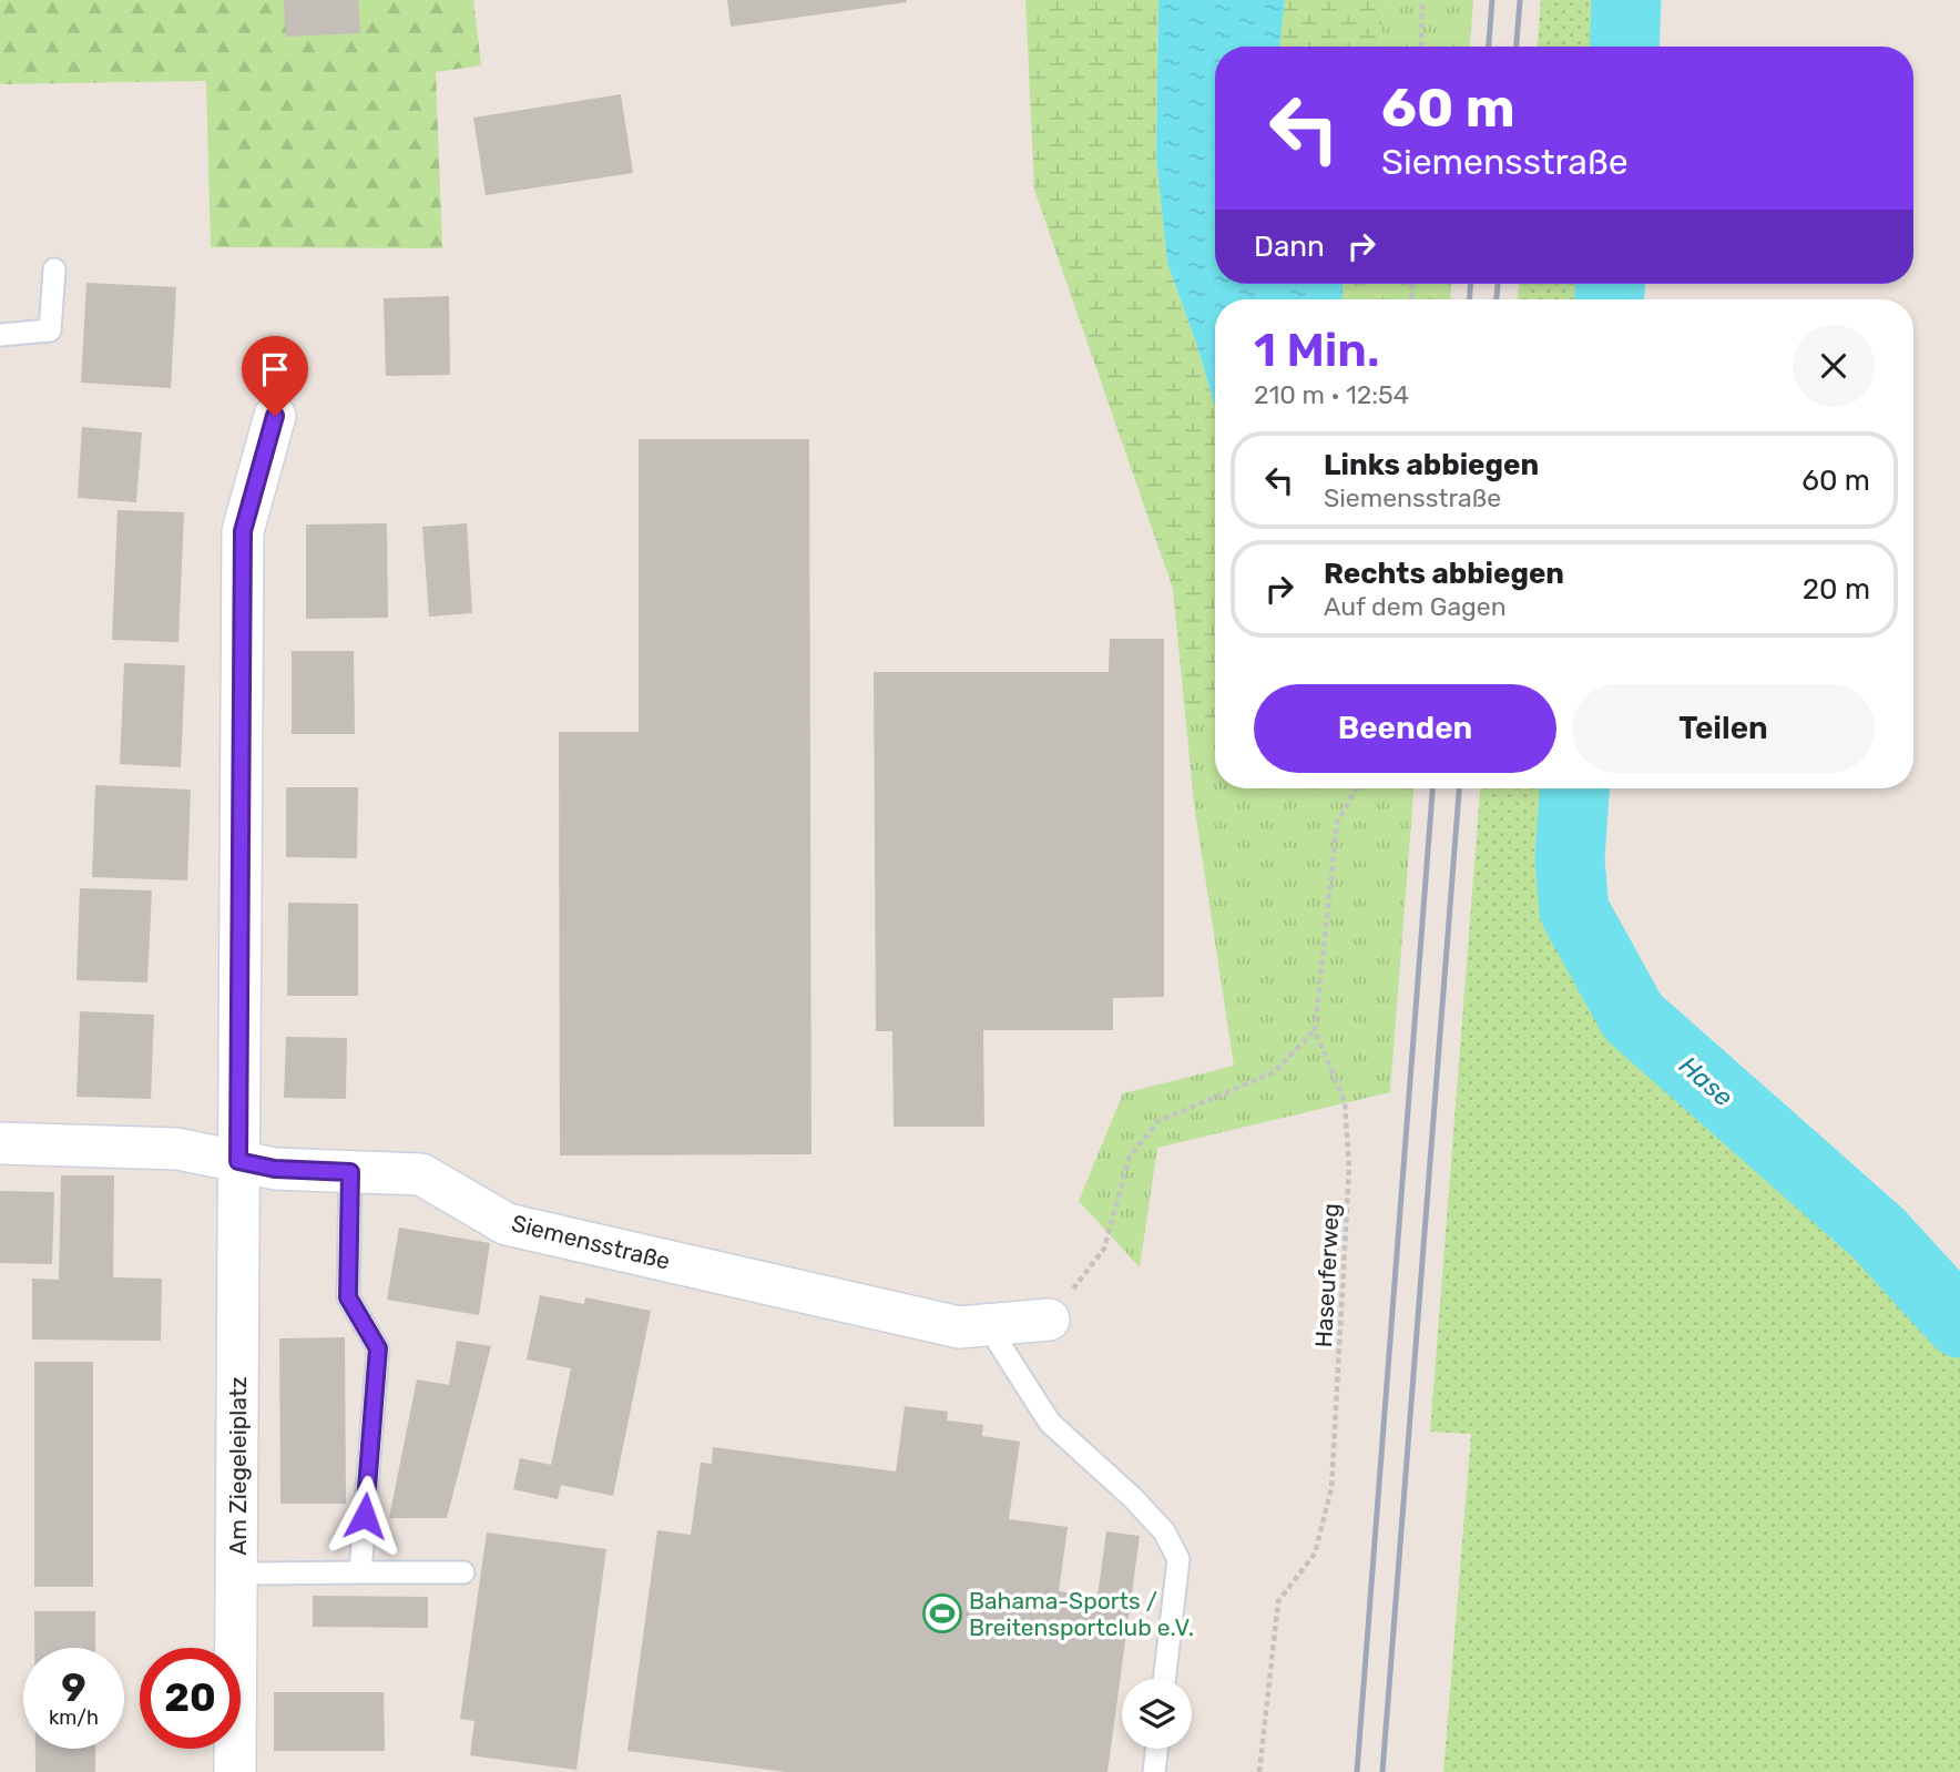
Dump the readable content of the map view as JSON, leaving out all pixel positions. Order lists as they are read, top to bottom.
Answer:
{
  "streets": {
    "street": ["Siemensstraße", "Am Ziegeleiplatz"],
    "path": ["Haseuferweg"]
  },
  "crossings": [
    ["Siemensstraße", "Am Ziegeleiplatz"]
  ],
  "water": ["Hase"],
  "places": {
    "sports": ["Bahama-Sports / Breitensportclub e.V."]
  },
  "page": {
    "turn": ["60 m", "Siemensstraße"],
    "then": "Dann",
    "heading": ["1 Min.", "210 m · 12:54"],
    "list": [
      {
        "name": "Links abbiegen",
        "note": "Siemensstraße",
        "value": "60 m"
      },
      {
        "name": "Rechts abbiegen",
        "note": "Auf dem Gagen",
        "value": "20 m"
      }
    ],
    "buttons": ["Beenden", "Teilen"],
    "speed": "9 km/h",
    "limit": "20"
  }
}
